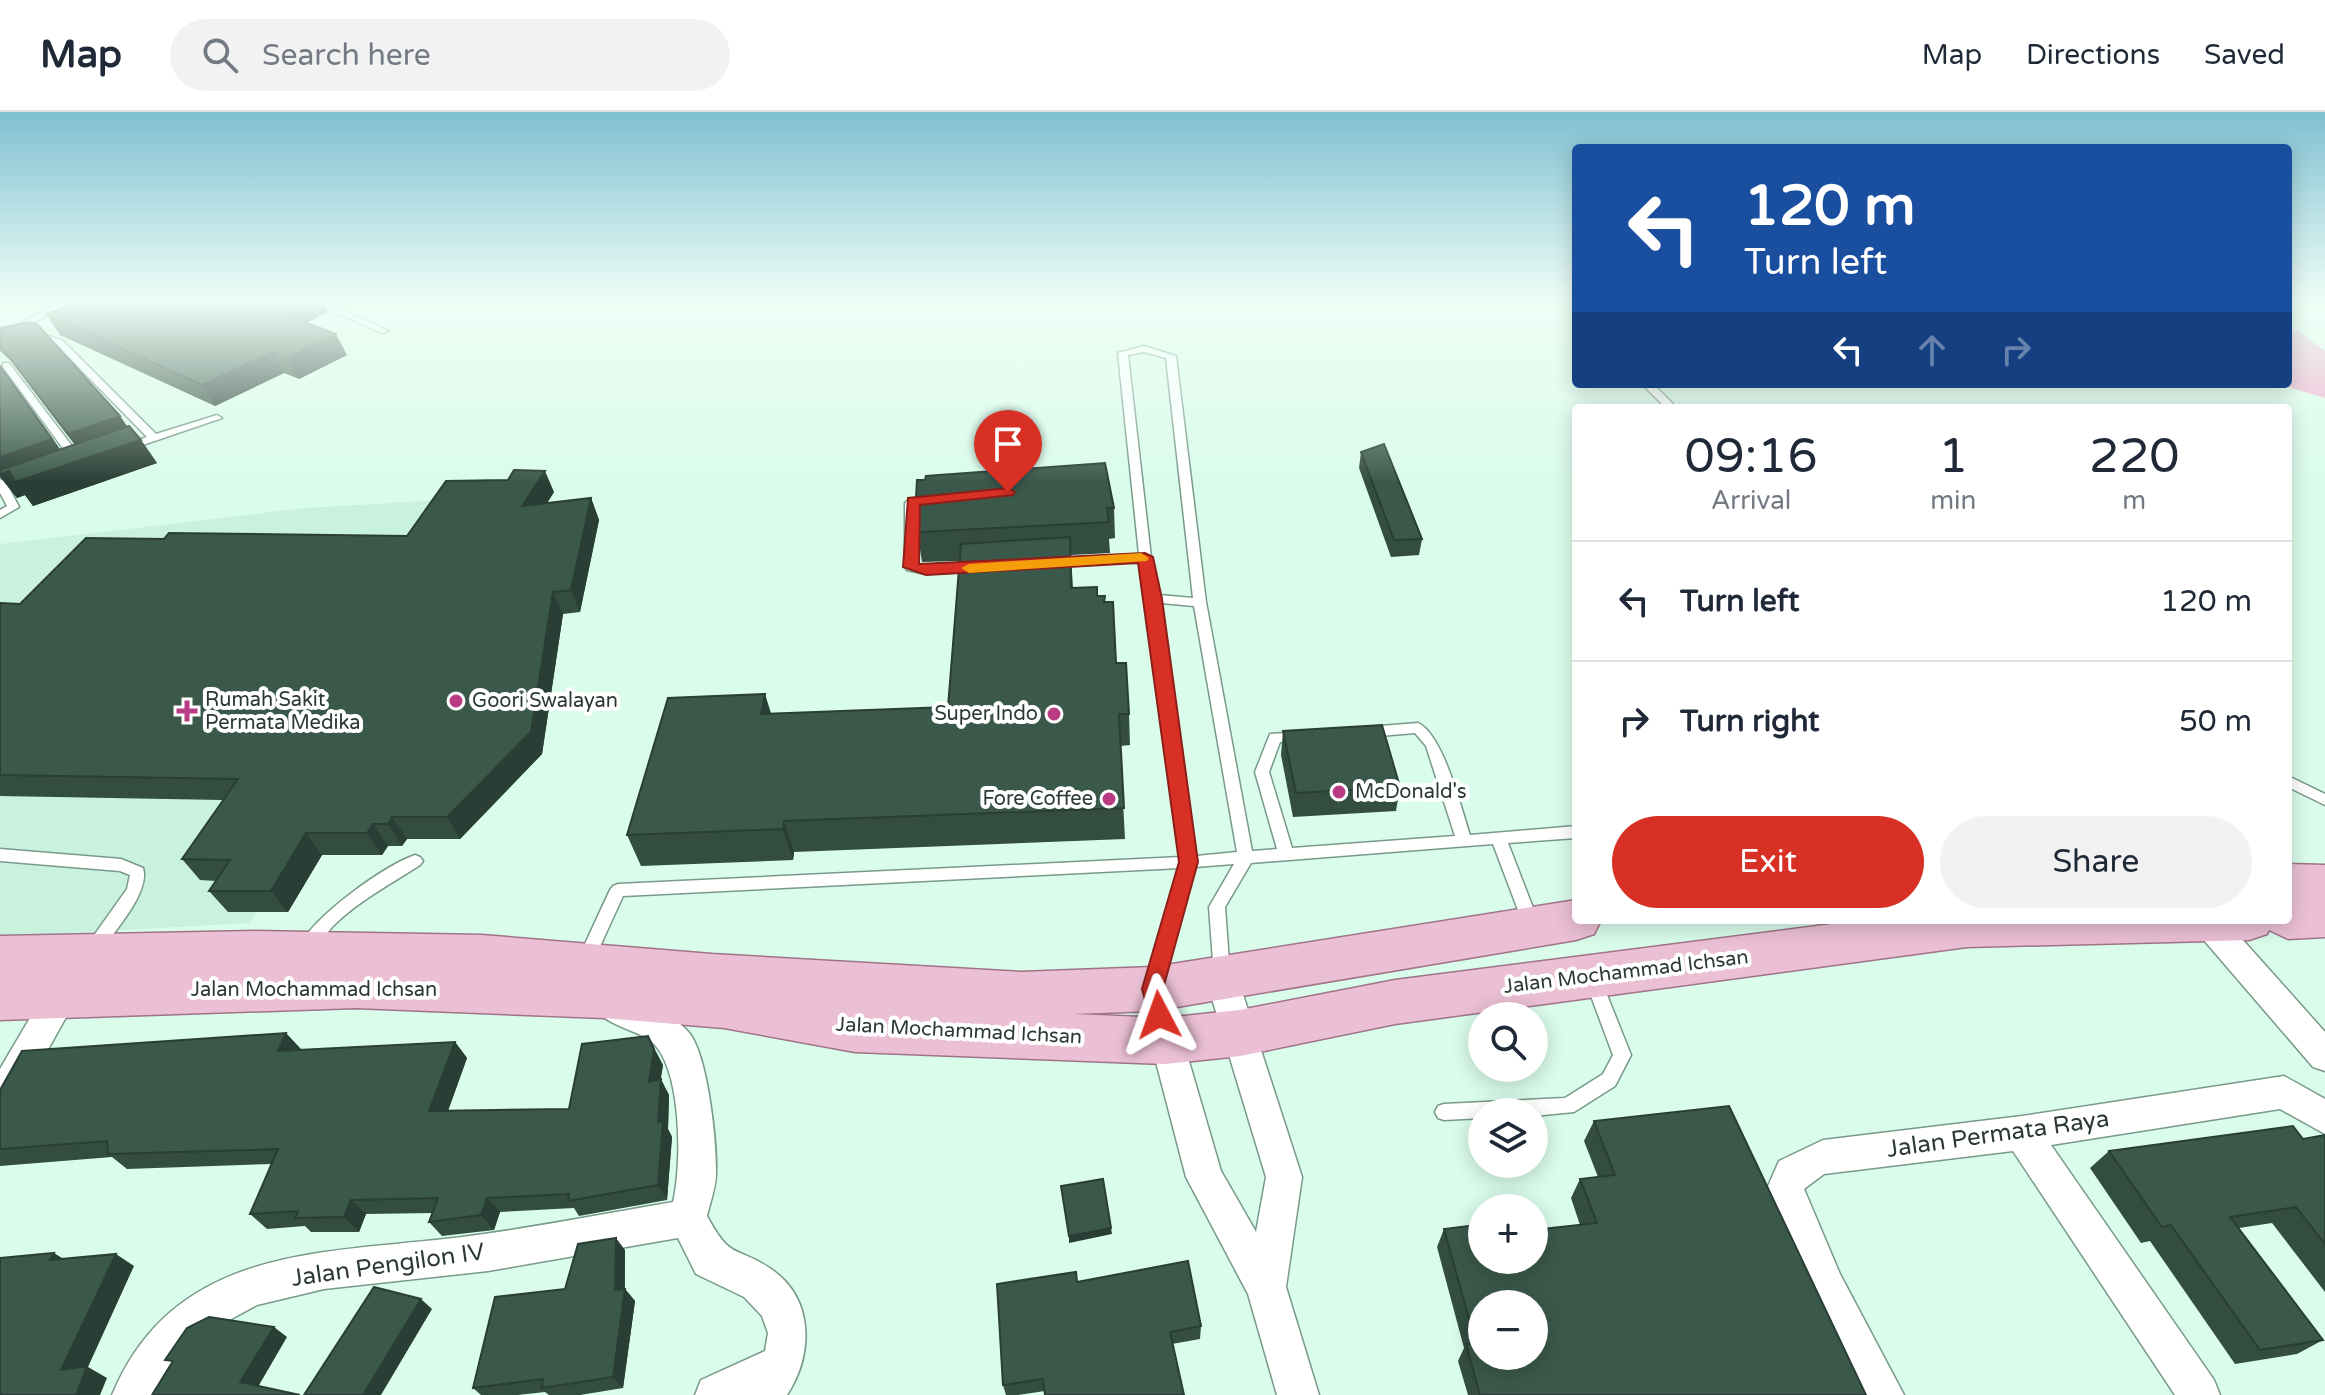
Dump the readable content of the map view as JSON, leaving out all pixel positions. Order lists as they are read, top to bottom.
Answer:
{
  "streets": {
    "main road": ["Jalan Mochammad Ichsan"],
    "street": ["Jalan Permata Raya", "Jalan Pengilon IV"]
  },
  "places": {
    "other": [
      "Goori Swalayan",
      "Super Indo",
      "McDonald's",
      "Fore Coffee"
    ],
    "health": ["Rumah Sakit Permata Medika"]
  },
  "page": {
    "header": "Map",
    "search": "Search here",
    "nav": ["Map", "Directions", "Saved"],
    "turn": ["120 m", "Turn left"],
    "eta": [
      "09:16",
      "Arrival",
      "1",
      "min",
      "220",
      "m"
    ],
    "list": [
      {
        "name": "Turn left",
        "value": "120 m"
      },
      {
        "name": "Turn right",
        "value": "50 m"
      }
    ],
    "buttons": ["Exit", "Share"],
    "map_buttons": ["+", "−"]
  }
}
